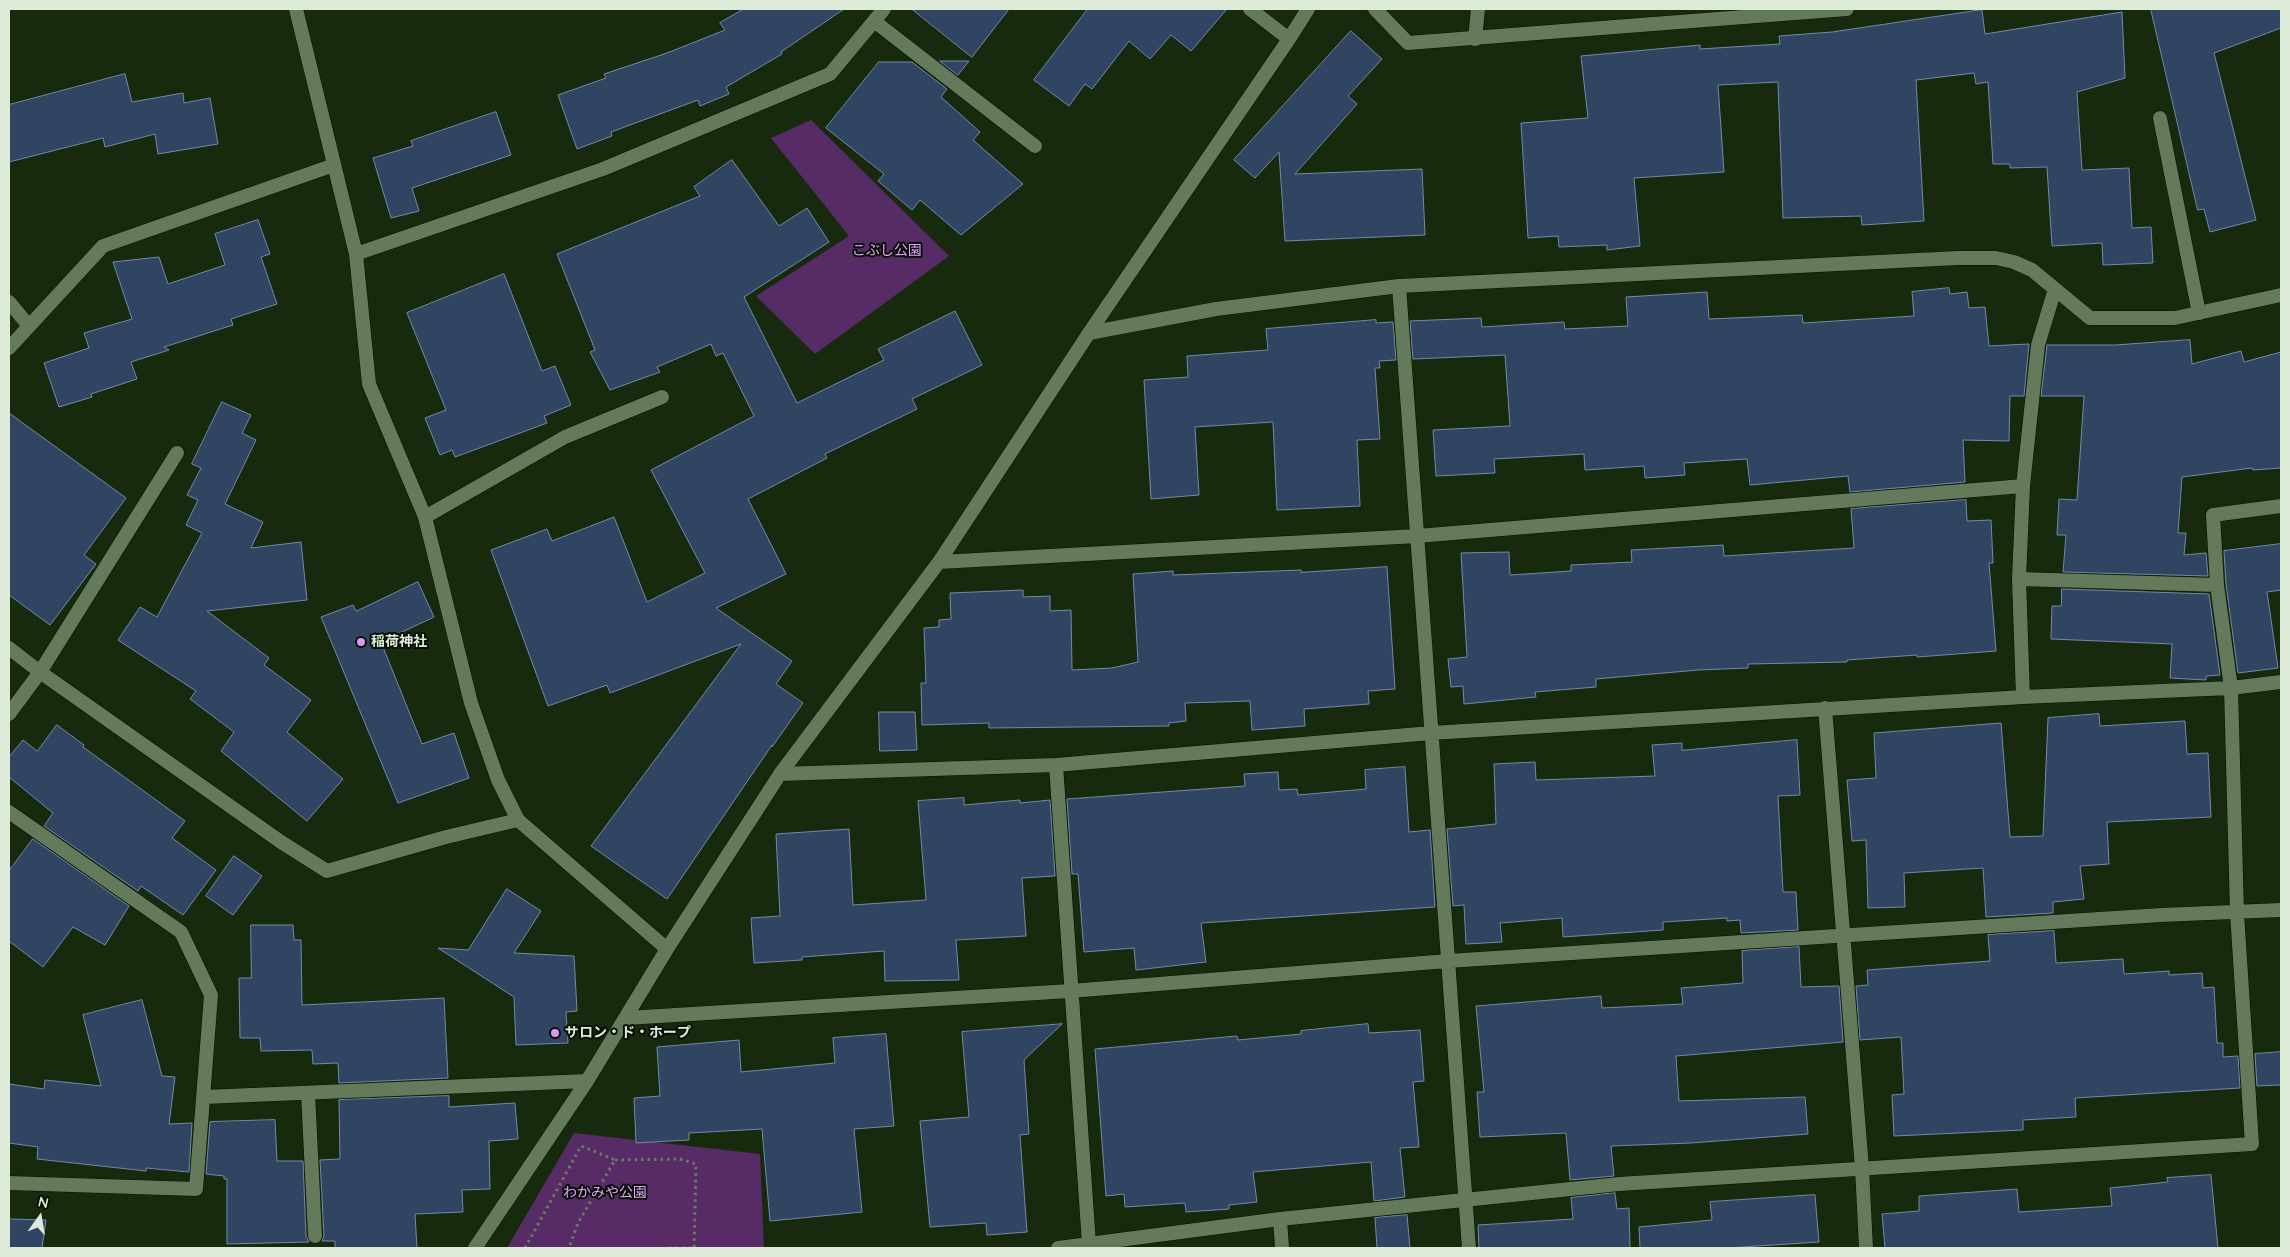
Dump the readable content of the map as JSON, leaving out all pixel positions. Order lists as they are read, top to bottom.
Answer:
{
  "parks": ["こぶし公園", "わかみや公園"],
  "places": ["稲荷神社", "サロン・ド・ホープ"],
  "north": "top"
}
